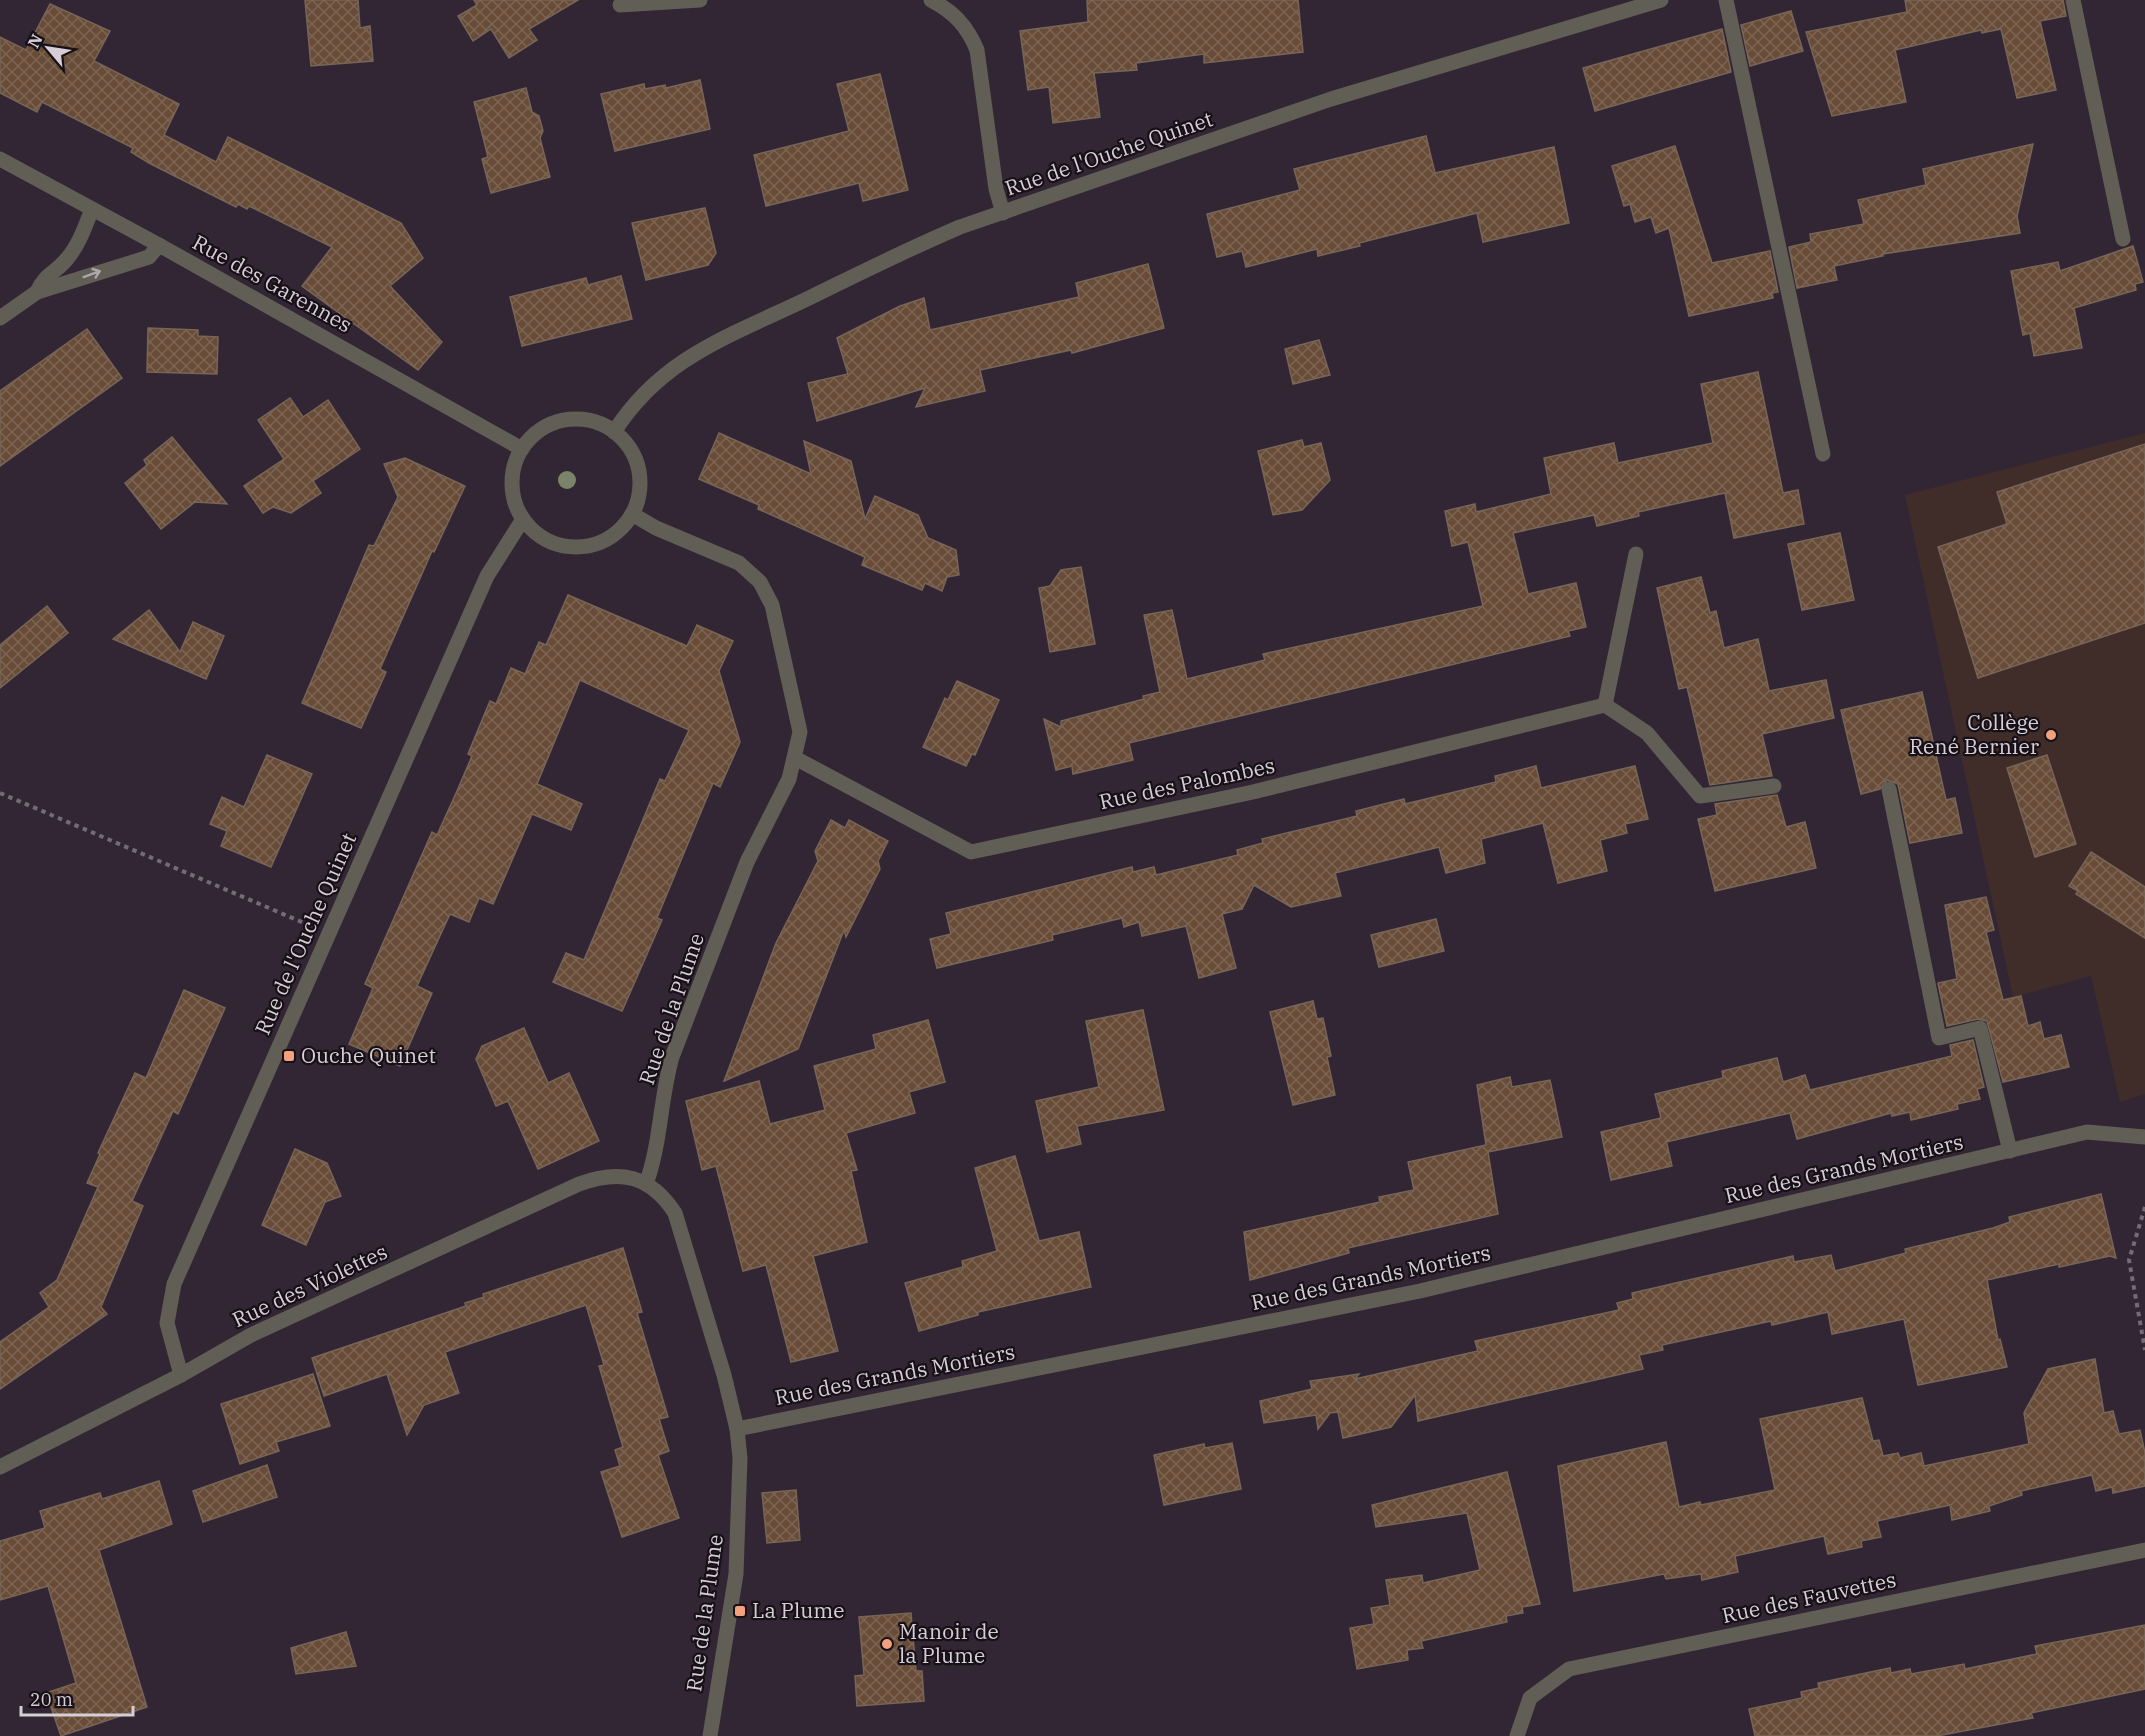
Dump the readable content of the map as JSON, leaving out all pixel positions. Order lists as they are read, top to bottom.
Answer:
{
  "streets": {
    "street": [
      "Rue de l'Ouche Quinet",
      "Rue des Garennes",
      "Rue des Palombes",
      "Rue de la Plume",
      "Rue des Grands Mortiers",
      "Rue des Violettes",
      "Rue des Fauvettes"
    ]
  },
  "crossings": [
    ["Rue de l'Ouche Quinet", "Rue des Garennes"],
    ["Rue de l'Ouche Quinet", "Rue de la Plume"],
    ["Rue de l'Ouche Quinet", "Rue des Violettes"],
    ["Rue des Garennes", "Rue de la Plume"],
    ["Rue des Palombes", "Rue de la Plume"],
    ["Rue de la Plume", "Rue des Grands Mortiers"],
    ["Rue de la Plume", "Rue des Violettes"]
  ],
  "places": {
    "other": ["Collège René Bernier", "Manoir de la Plume"],
    "transit": ["Ouche Quinet", "La Plume"]
  },
  "scale_bar": "20 m",
  "north": "top left"
}
